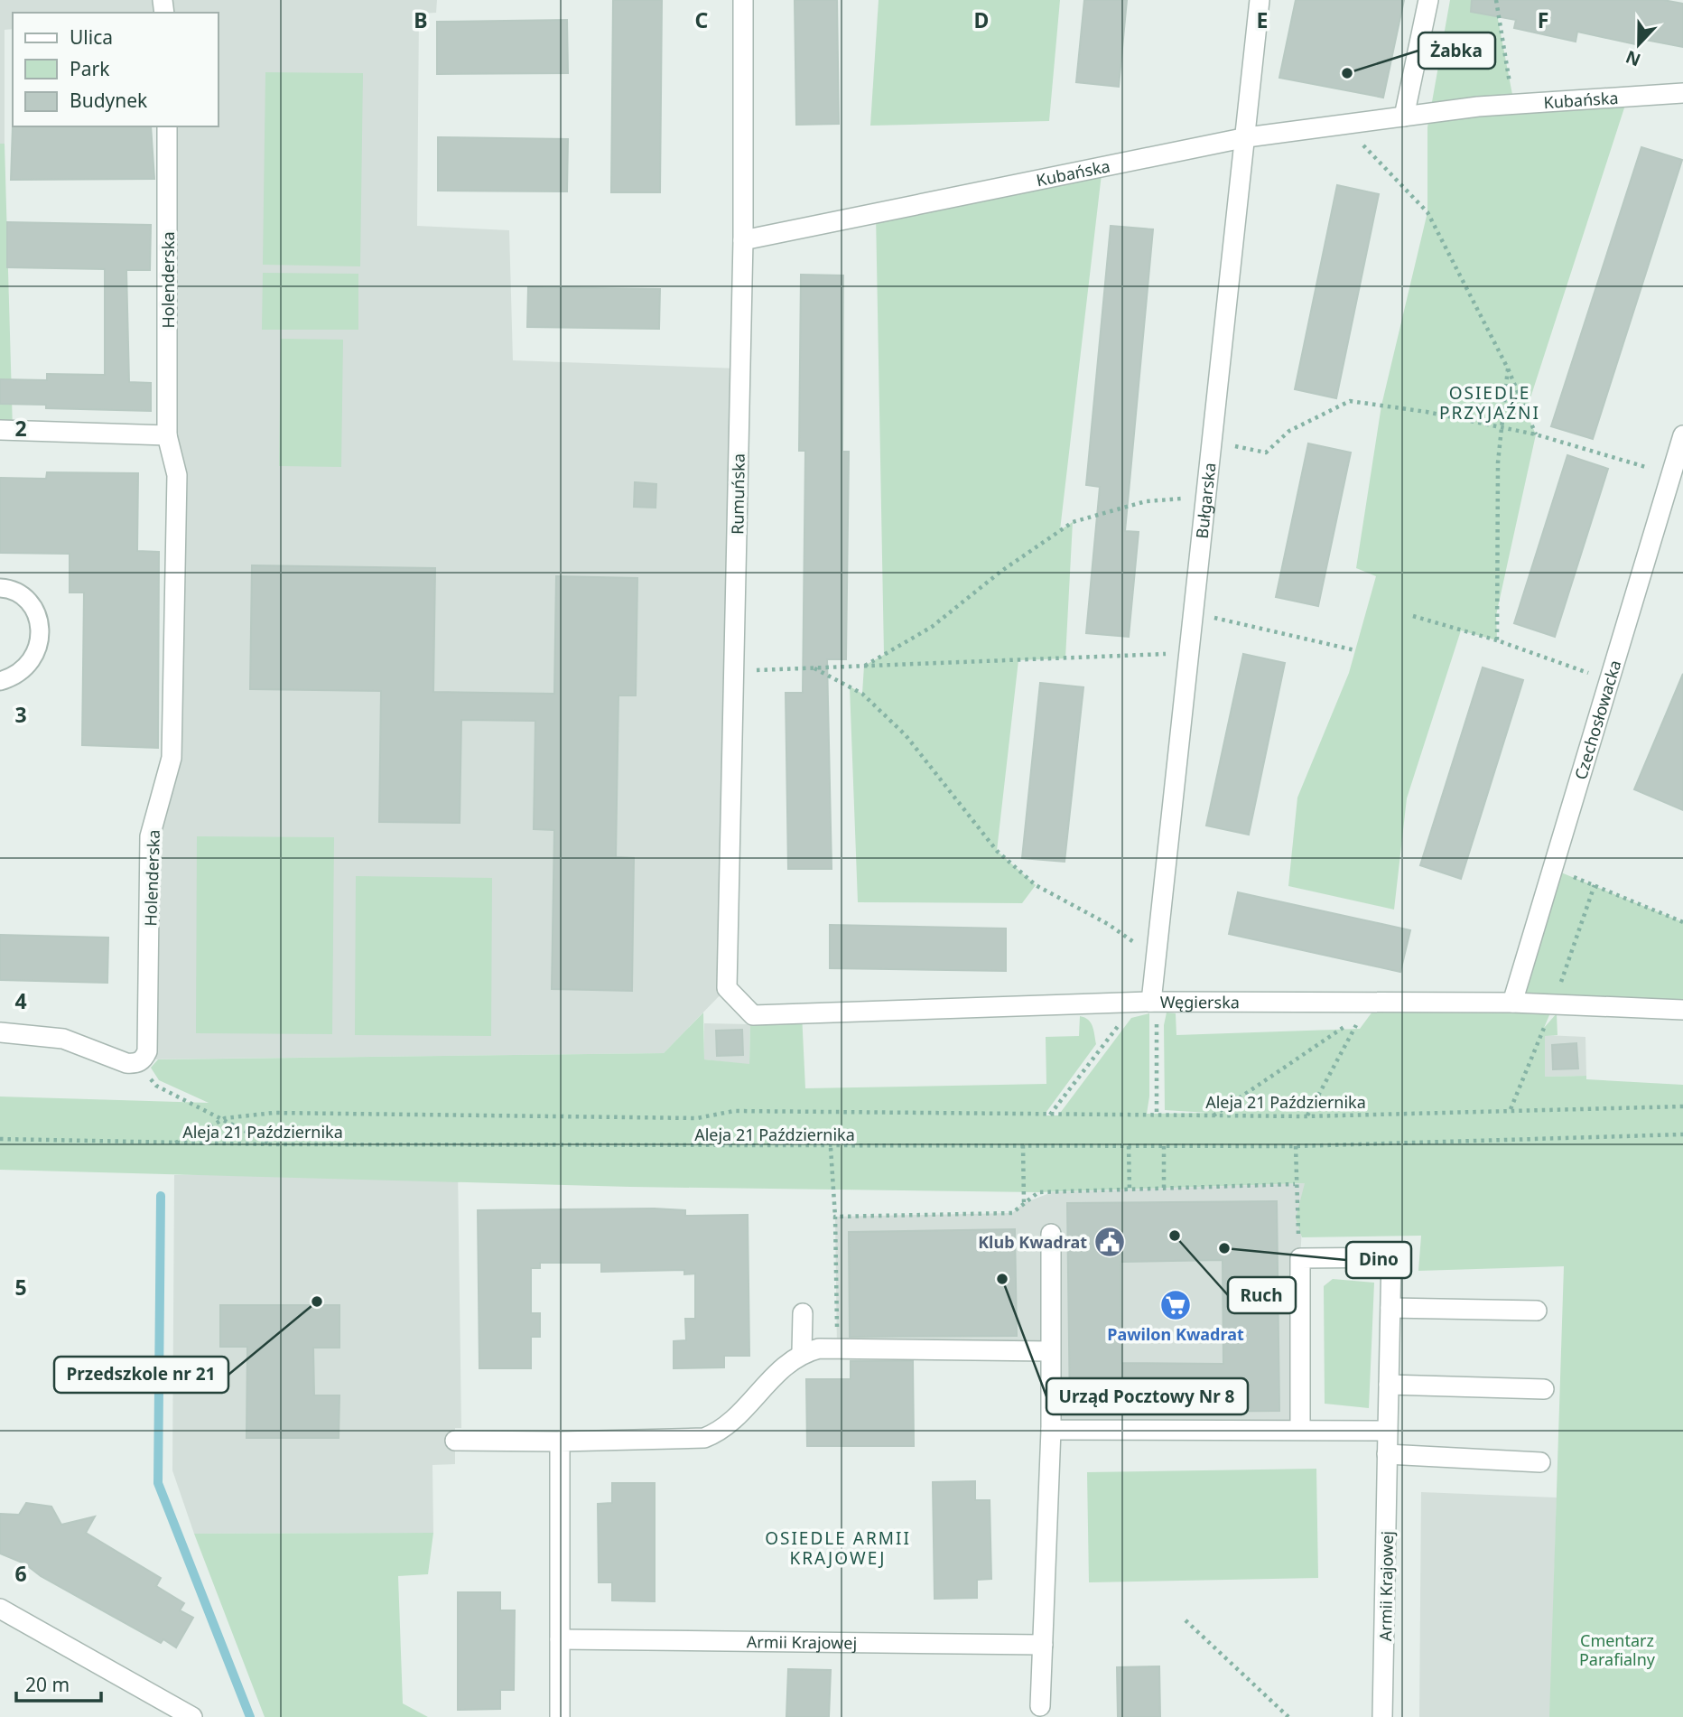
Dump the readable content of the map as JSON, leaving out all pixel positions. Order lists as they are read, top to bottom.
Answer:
{
  "streets": {
    "street": [
      "Kubańska",
      "Holenderska",
      "Rumuńska",
      "Bułgarska",
      "Czechosłowacka",
      "Węgierska",
      "Armii Krajowej"
    ],
    "path": ["Aleja 21 Października"]
  },
  "crossings": [
    ["Kubańska", "Rumuńska"],
    ["Kubańska", "Bułgarska"],
    ["Rumuńska", "Węgierska"],
    ["Bułgarska", "Węgierska"],
    ["Czechosłowacka", "Węgierska"]
  ],
  "districts": ["OSIEDLE PRZYJAŹNI", "OSIEDLE ARMII KRAJOWEJ"],
  "parks": ["Cmentarz Parafialny"],
  "places": {
    "other": [
      "Żabka",
      "Ruch",
      "Dino",
      "Urząd Pocztowy Nr 8",
      "Przedszkole nr 21"
    ],
    "public building": ["Klub Kwadrat"],
    "supermarket": ["Pawilon Kwadrat"]
  },
  "legend": ["Ulica", "Park", "Budynek"],
  "scale_bar": "20 m",
  "north": "bottom",
  "grid": {
    "columns": [
      "B",
      "C",
      "D",
      "E",
      "F"
    ],
    "rows": [
      "2",
      "3",
      "4",
      "5",
      "6"
    ]
  }
}
